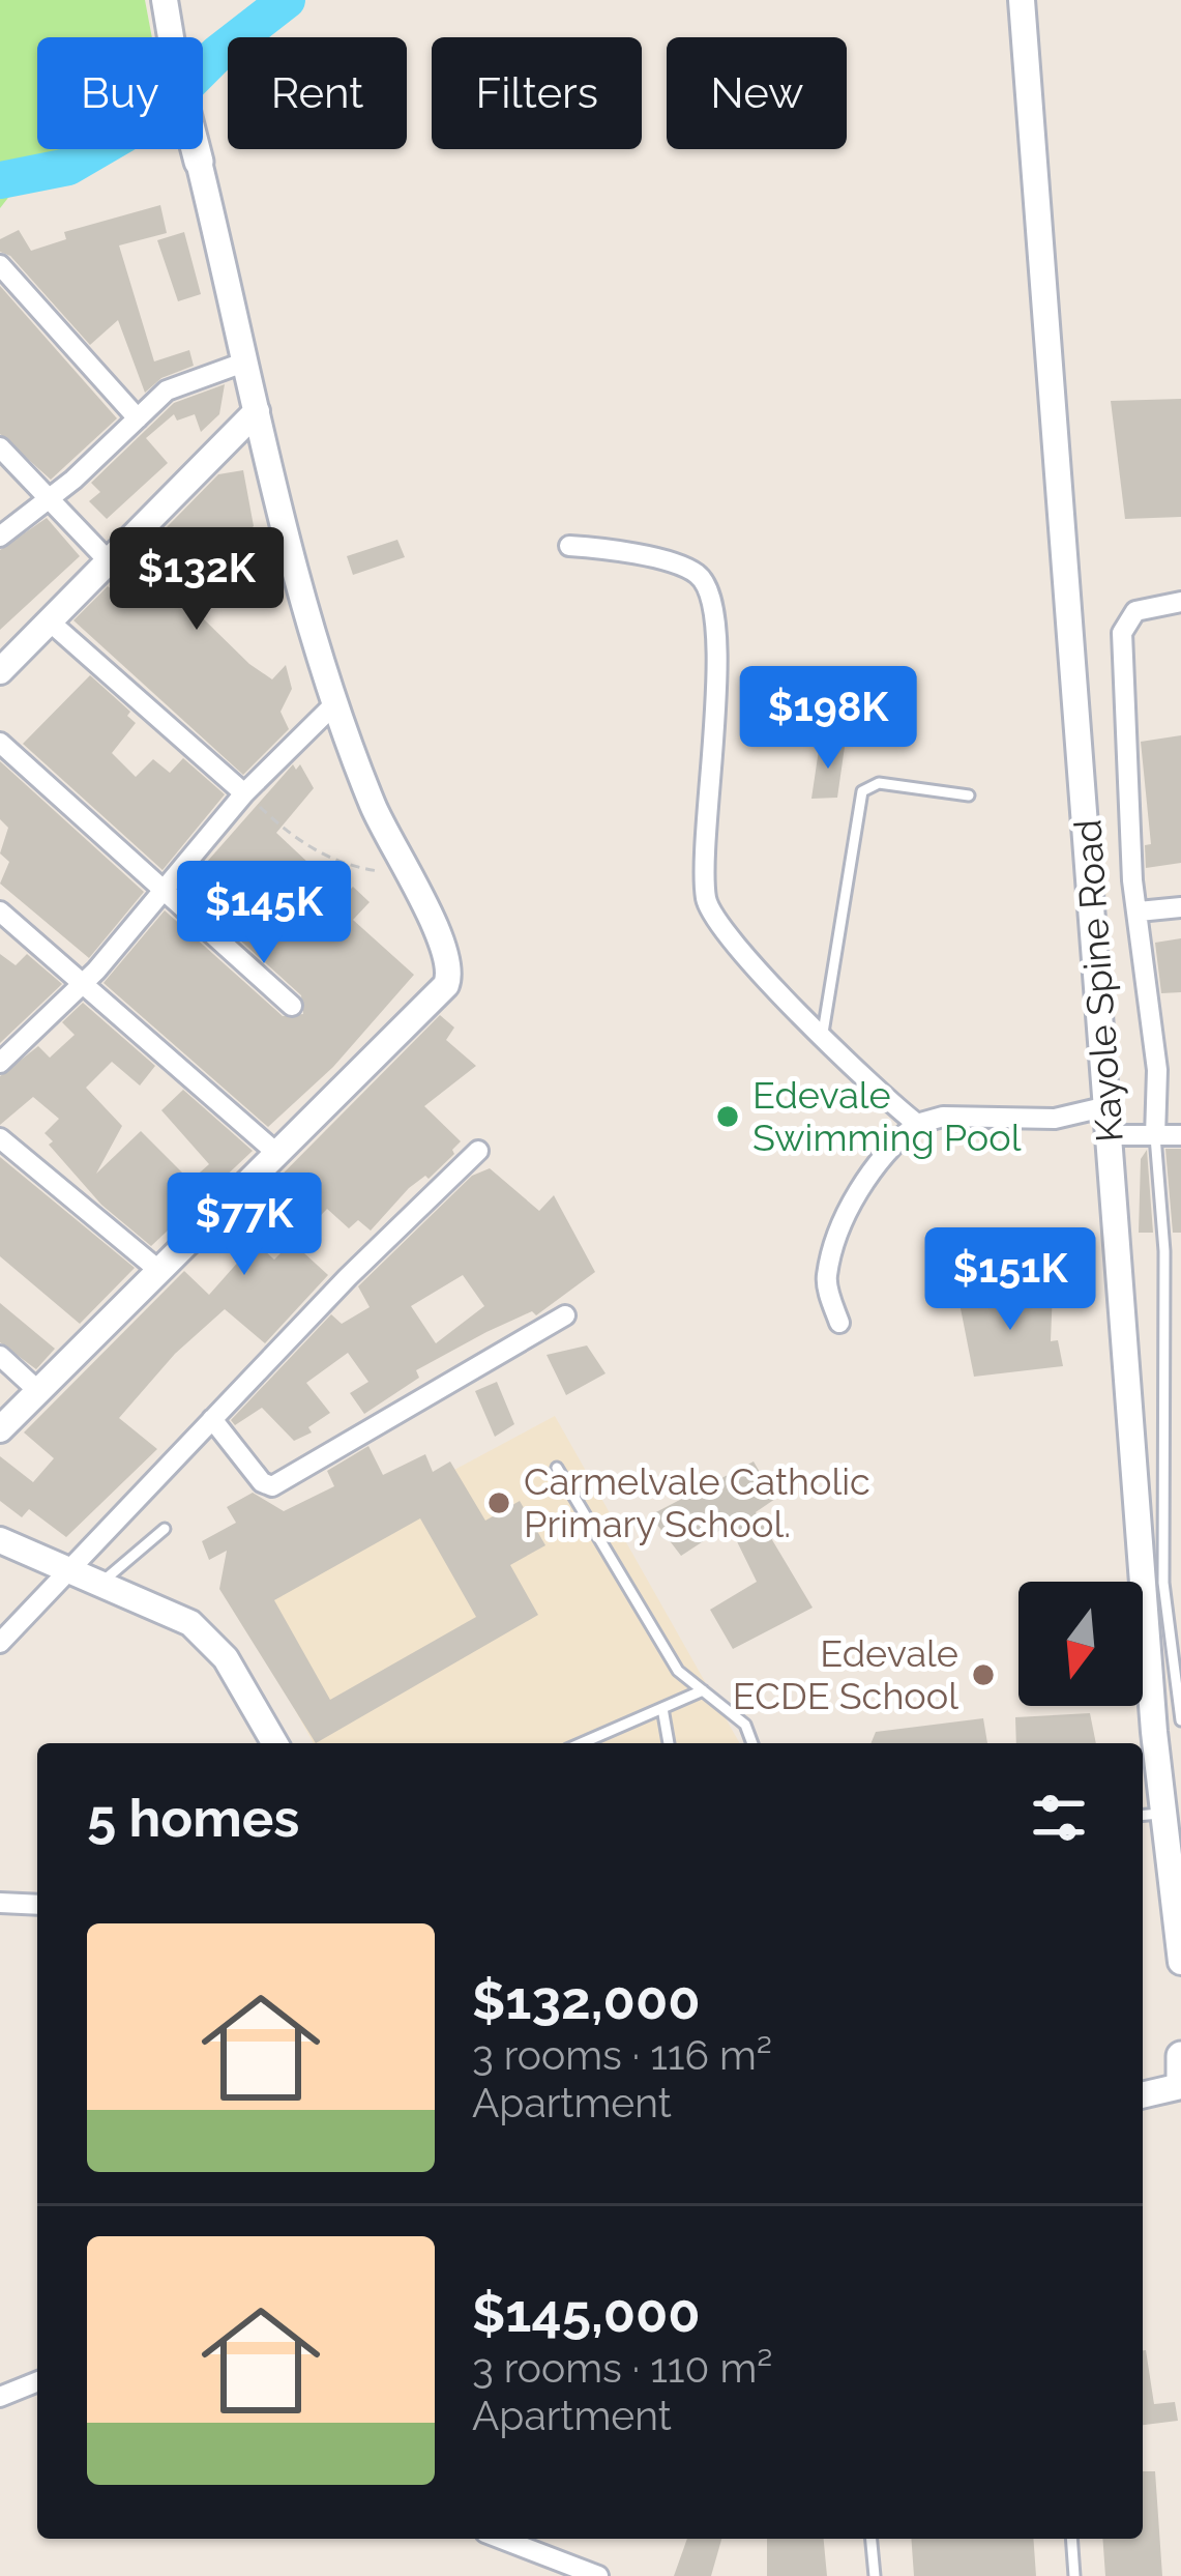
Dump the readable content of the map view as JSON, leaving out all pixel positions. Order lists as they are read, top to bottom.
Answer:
{
  "streets": {
    "street": ["Kayole Spine Road"]
  },
  "places": ["Edevale Swimming Pool", "Carmelvale Catholic Primary School.", "Edevale ECDE School"],
  "north": "bottom",
  "page": {
    "chip": [
      "Buy",
      "Rent",
      "Filters",
      "New"
    ],
    "price": [
      "$132K",
      "$198K",
      "$145K",
      "$77K",
      "$151K"
    ],
    "heading": "5 homes",
    "list": [
      {
        "name": "$132,000",
        "note": "3 rooms · 116 m² · Apartment"
      },
      {
        "name": "$145,000",
        "note": "3 rooms · 110 m² · Apartment"
      }
    ]
  }
}
